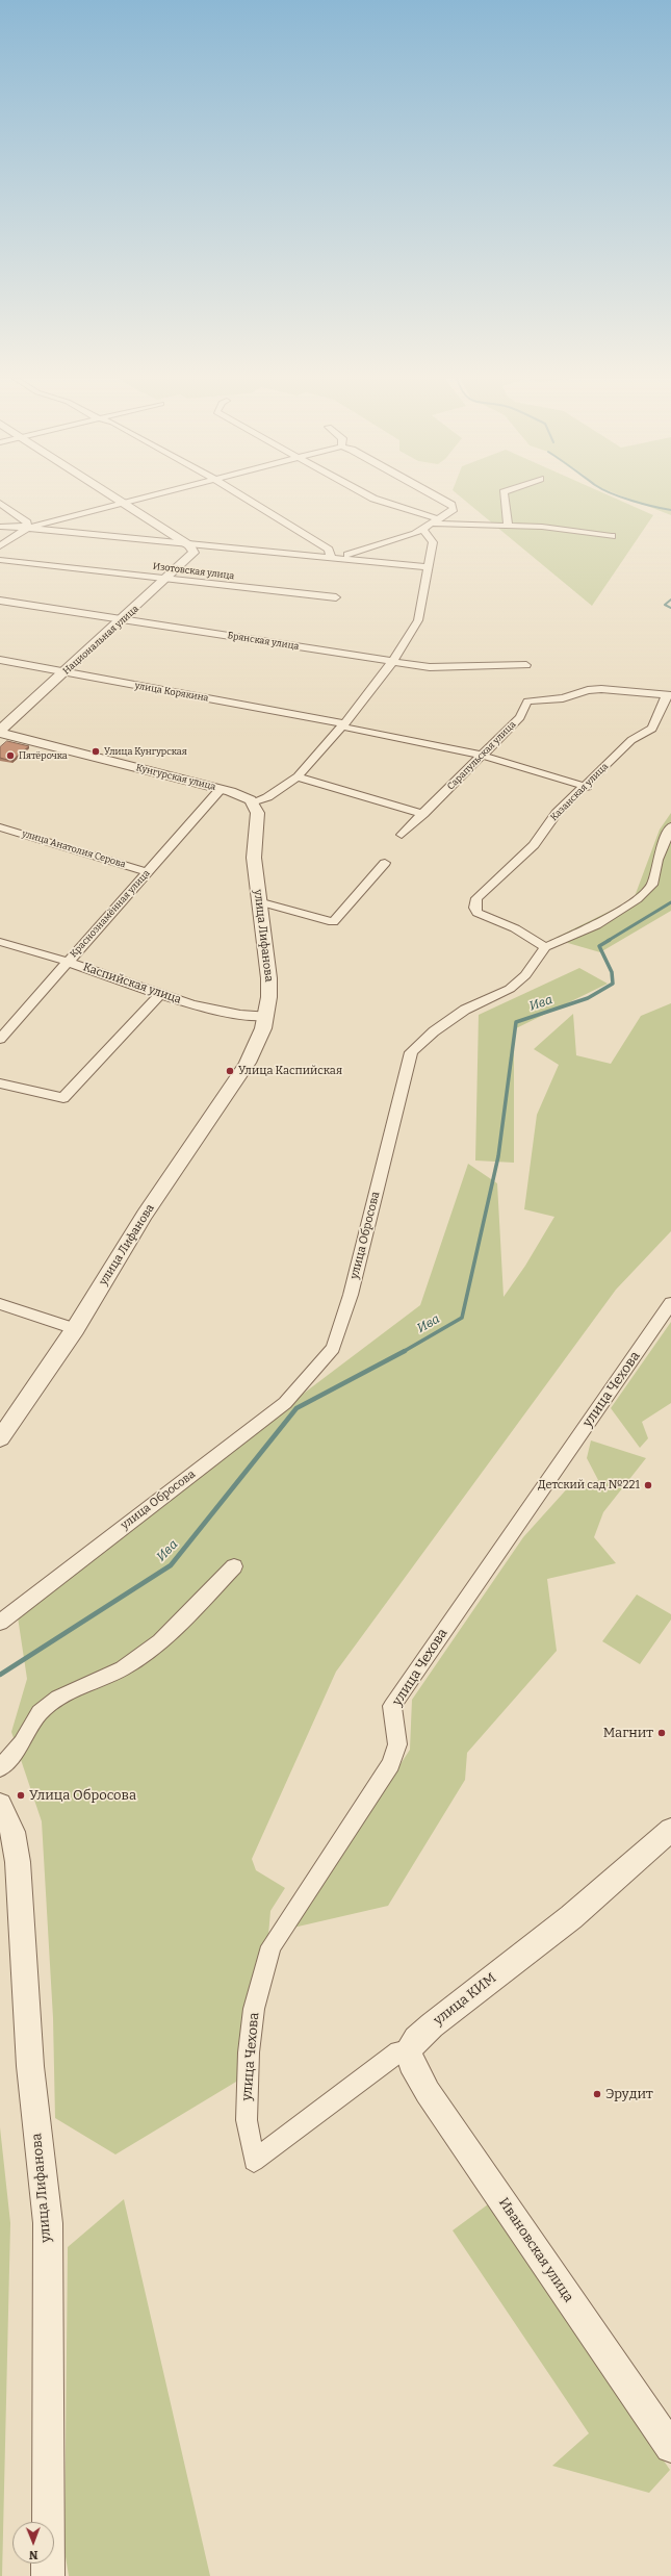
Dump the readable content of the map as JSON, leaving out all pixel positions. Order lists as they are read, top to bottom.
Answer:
{
  "streets": {
    "street": [
      "Изотовская улица",
      "Национальная улица",
      "Брянская улица",
      "улица Корякина",
      "Сарапульская улица",
      "Кунгурская улица",
      "Казанская улица",
      "улица Анатолия Серова",
      "Краснознамённая улица",
      "улица Лифанова",
      "Каспийская улица",
      "улица Обросова",
      "улица Чехова",
      "улица КИМ",
      "Ивановская улица"
    ]
  },
  "crossings": [
    ["Изотовская улица", "Национальная улица"],
    ["Национальная улица", "Брянская улица"],
    ["Национальная улица", "улица Корякина"],
    ["Национальная улица", "Кунгурская улица"],
    ["улица Корякина", "Сарапульская улица"],
    ["улица Корякина", "Казанская улица"],
    ["Сарапульская улица", "Казанская улица"],
    ["Кунгурская улица", "Краснознамённая улица"],
    ["Кунгурская улица", "улица Лифанова"],
    ["Казанская улица", "улица Обросова"],
    ["улица Анатолия Серова", "Краснознамённая улица"],
    ["Краснознамённая улица", "Каспийская улица"],
    ["улица Лифанова", "Каспийская улица"],
    ["улица Чехова", "улица КИМ"],
    ["улица КИМ", "Ивановская улица"]
  ],
  "water": ["Ива"],
  "places": [
    "Улица Кунгурская",
    "Пятёрочка",
    "Улица Каспийская",
    "Детский сад №221",
    "Магнит",
    "Улица Обросова",
    "Эрудит"
  ],
  "north": "bottom"
}
